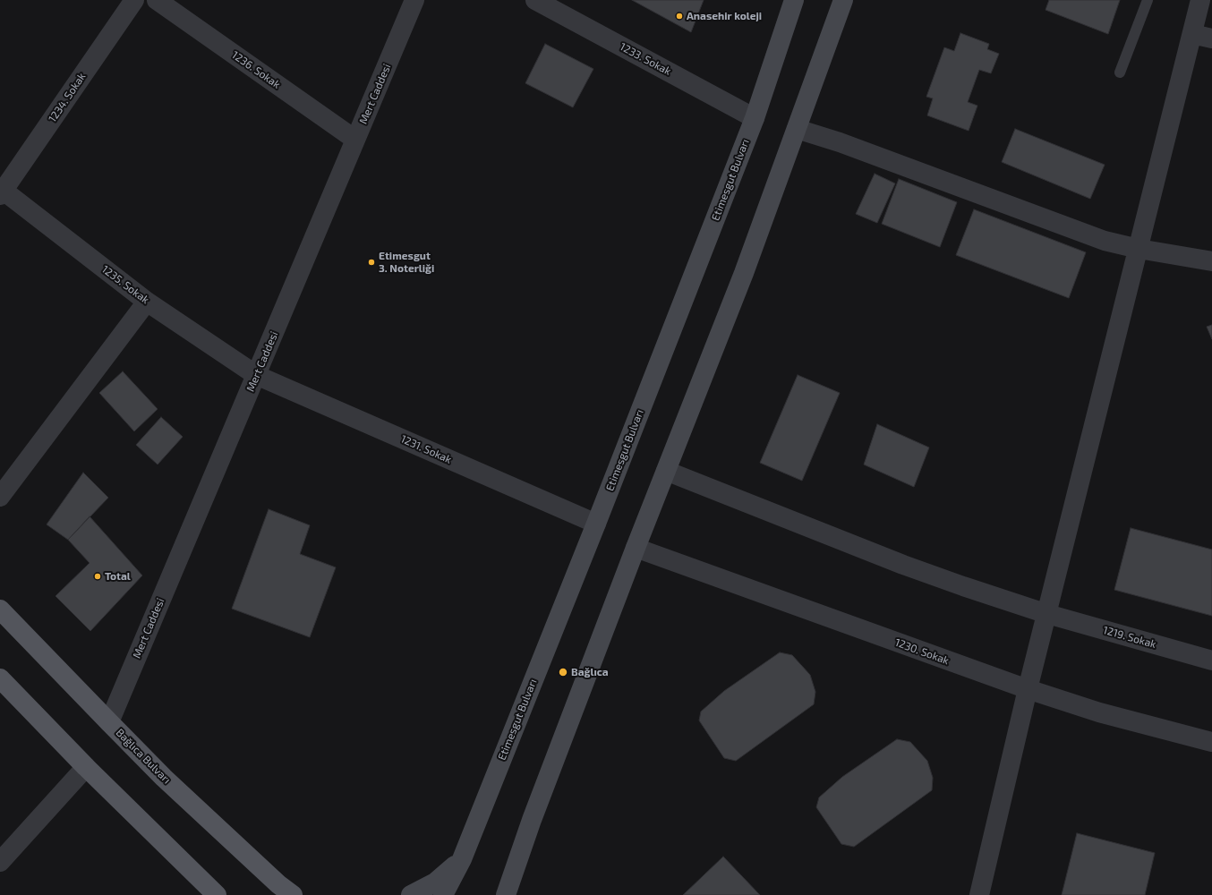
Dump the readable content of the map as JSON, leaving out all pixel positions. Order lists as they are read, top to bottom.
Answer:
{
  "streets": {
    "main road": ["Etimesgut Bulvarı", "Bağlıca Bulvarı"],
    "street": [
      "1233. Sokak",
      "1236. Sokak",
      "Mert Caddesi",
      "1234. Sokak",
      "1235. Sokak",
      "1231. Sokak",
      "1219. Sokak",
      "1230. Sokak"
    ]
  },
  "crossings": [
    ["1233. Sokak", "Etimesgut Bulvarı"],
    ["1236. Sokak", "Mert Caddesi"],
    ["Mert Caddesi", "1235. Sokak"],
    ["Mert Caddesi", "1231. Sokak"],
    ["Mert Caddesi", "Bağlıca Bulvarı"],
    ["1234. Sokak", "1235. Sokak"],
    ["Etimesgut Bulvarı", "1231. Sokak"],
    ["1235. Sokak", "1231. Sokak"]
  ],
  "places": [
    "Anasehir koleji",
    "Etimesgut 3. Noterliği",
    "Total",
    "Bağlıca"
  ]
}
